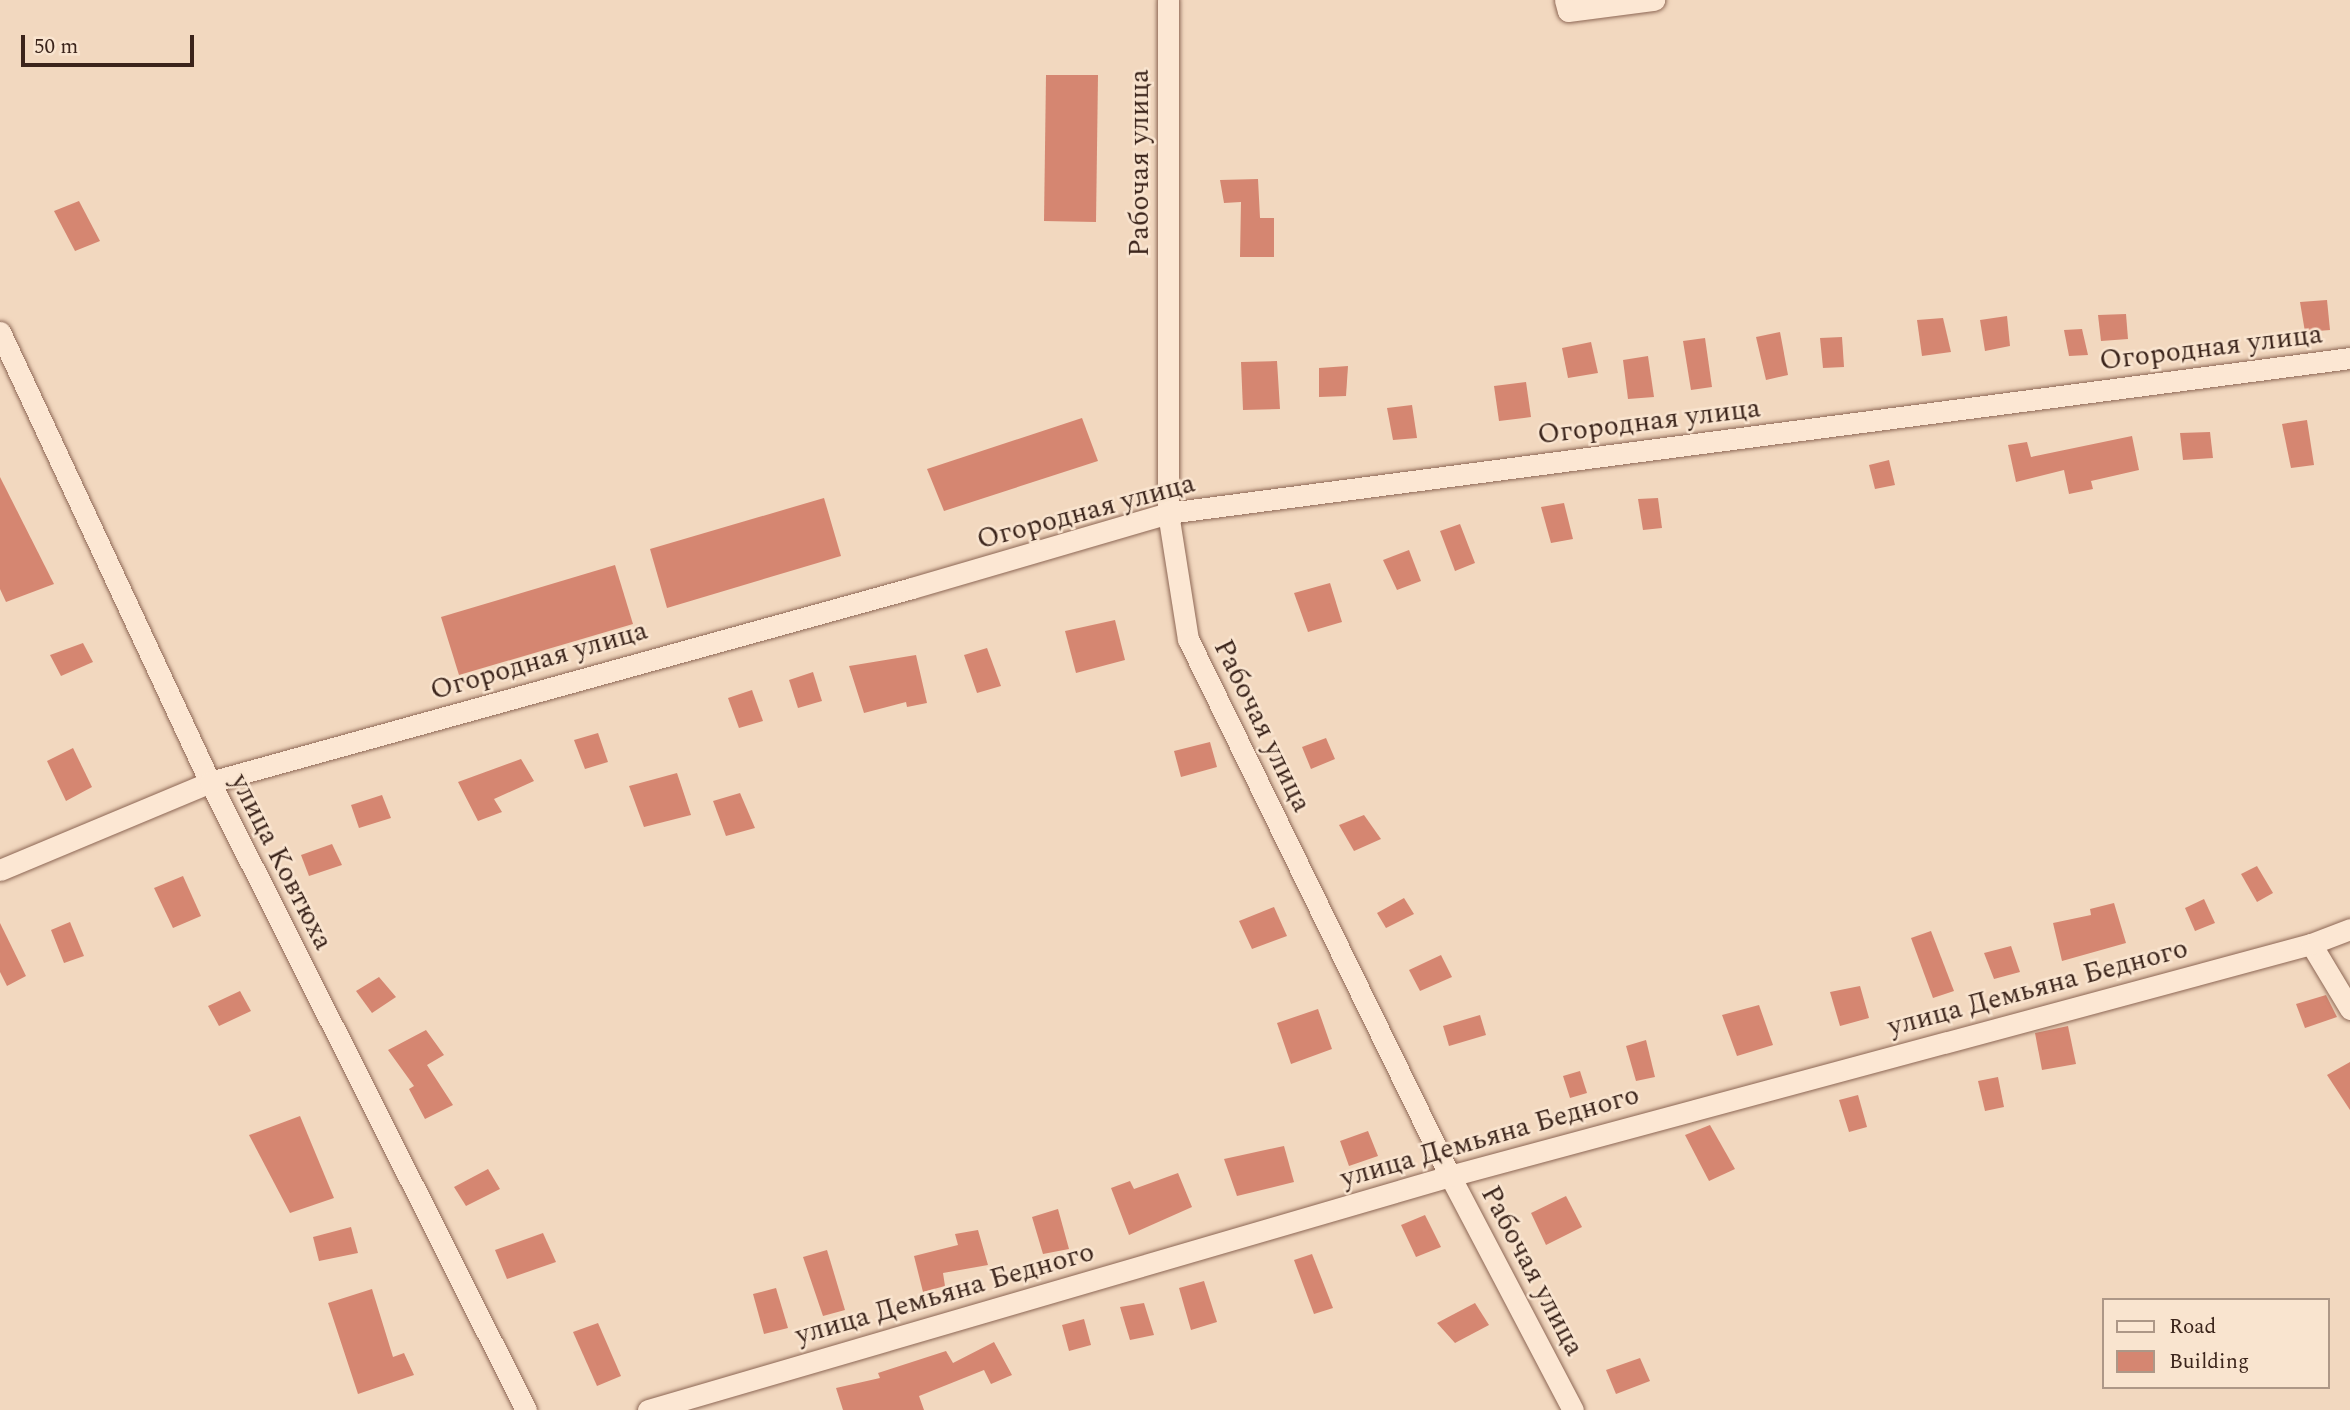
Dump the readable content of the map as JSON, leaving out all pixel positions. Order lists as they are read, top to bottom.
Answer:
{
  "streets": {
    "street": [
      "Рабочая улица",
      "Огородная улица",
      "улица Ковтюха",
      "улица Демьяна Бедного"
    ]
  },
  "crossings": [
    ["Рабочая улица", "Огородная улица"],
    ["Рабочая улица", "улица Демьяна Бедного"],
    ["Огородная улица", "улица Ковтюха"]
  ],
  "legend": ["Road", "Building"],
  "scale_bar": "50 m"
}
